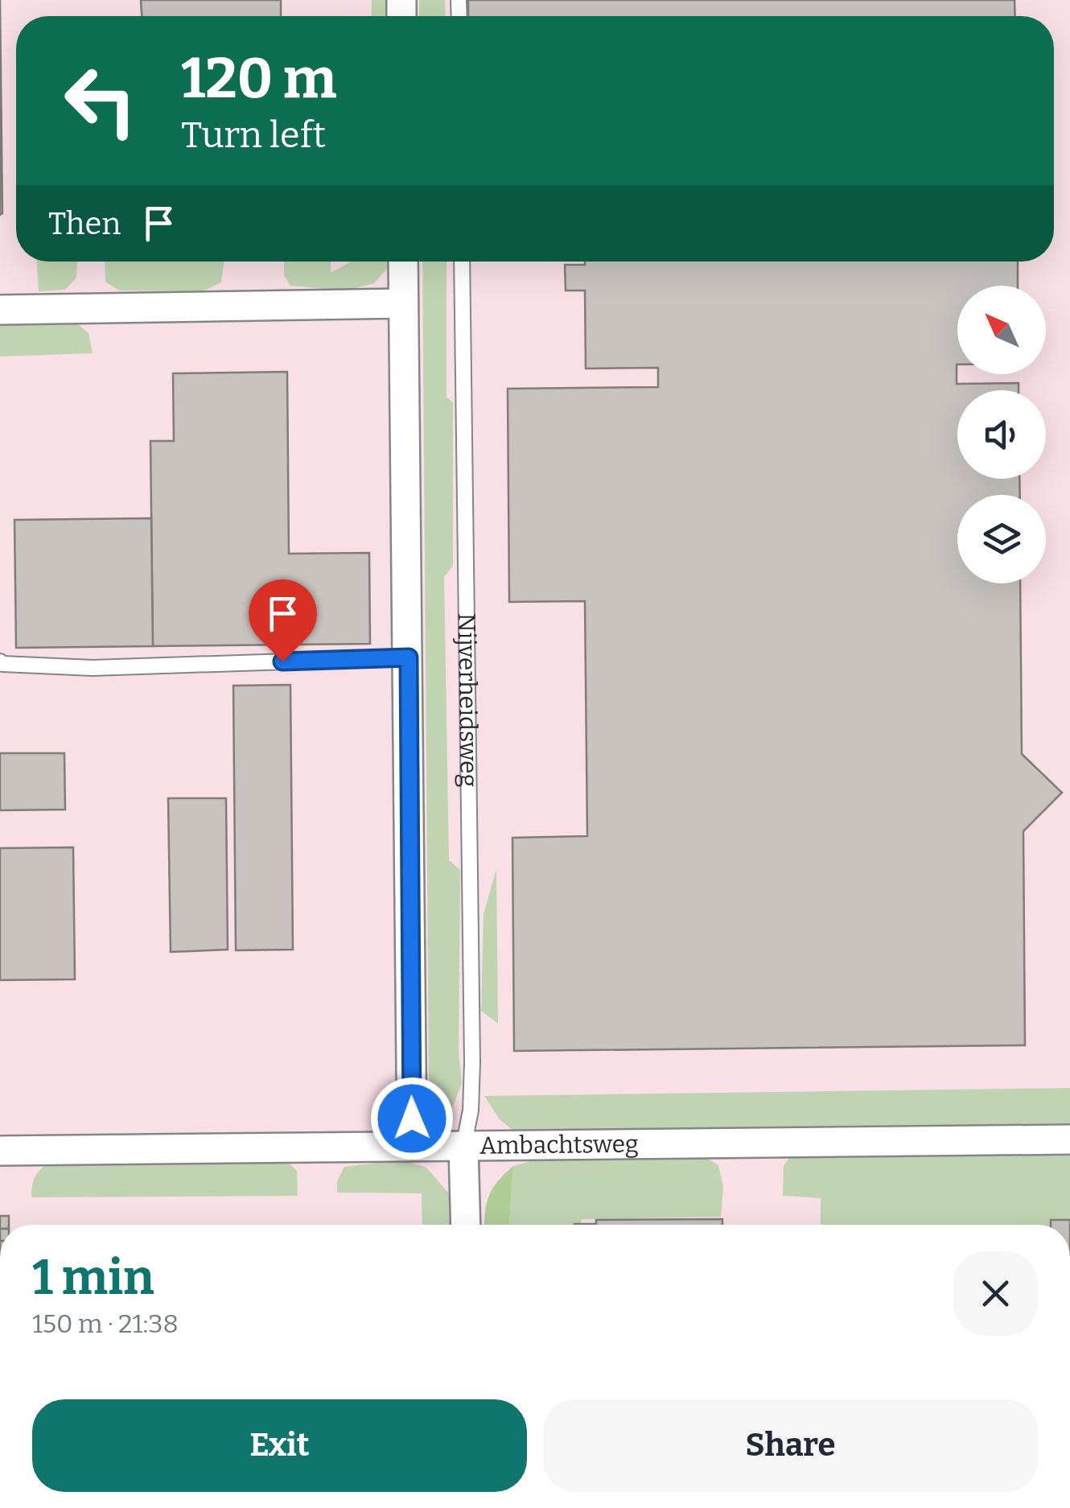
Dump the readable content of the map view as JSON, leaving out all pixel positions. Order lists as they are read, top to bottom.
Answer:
{
  "streets": {
    "street": ["Ambachtsweg"],
    "lane": ["Nijverheidsweg"]
  },
  "crossings": [
    ["Nijverheidsweg", "Ambachtsweg"]
  ],
  "north": "top left",
  "page": {
    "turn": ["120 m", "Turn left"],
    "then": "Then",
    "heading": ["1 min", "150 m · 21:38"],
    "buttons": ["Exit", "Share"]
  }
}
